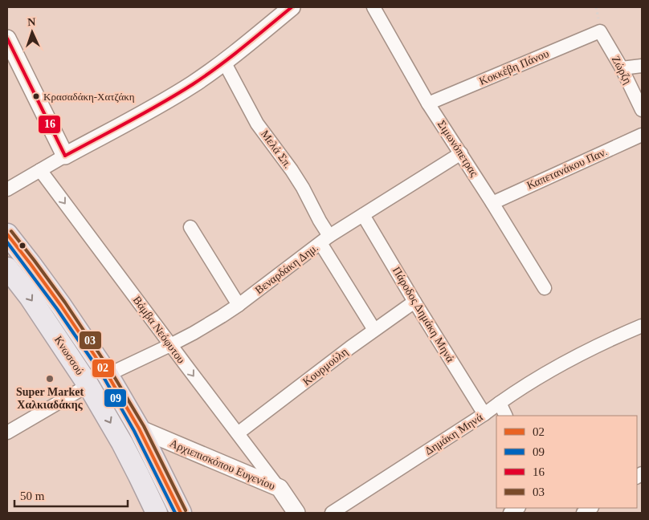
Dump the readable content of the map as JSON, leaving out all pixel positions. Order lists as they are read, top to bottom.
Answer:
{
  "streets": {
    "main road": ["Κνωσσού"],
    "street": [
      "Κοκκέβη Πάνου",
      "Ζώρζη",
      "Σιμωνόπετρας",
      "Μελά Σπ.",
      "Καπετανάκου Παν.",
      "Βεναρδάκη Δημ.",
      "Πάροδος Δημάκη Μηνά",
      "Βάμβα Νεόφυτου",
      "Κουρμούλη",
      "Δημάκη Μηνά",
      "Αρχιεπισκόπου Ευγενίου"
    ]
  },
  "crossings": [
    ["Κοκκέβη Πάνου", "Ζώρζη"],
    ["Κοκκέβη Πάνου", "Σιμωνόπετρας"],
    ["Σιμωνόπετρας", "Καπετανάκου Παν."],
    ["Σιμωνόπετρας", "Βεναρδάκη Δημ."],
    ["Μελά Σπ.", "Βεναρδάκη Δημ."],
    ["Μελά Σπ.", "Κουρμούλη"],
    ["Βεναρδάκη Δημ.", "Πάροδος Δημάκη Μηνά"],
    ["Βεναρδάκη Δημ.", "Βάμβα Νεόφυτου"],
    ["Βεναρδάκη Δημ.", "Κνωσσού"],
    ["Πάροδος Δημάκη Μηνά", "Κουρμούλη"],
    ["Πάροδος Δημάκη Μηνά", "Δημάκη Μηνά"],
    ["Βάμβα Νεόφυτου", "Κουρμούλη"],
    ["Βάμβα Νεόφυτου", "Αρχιεπισκόπου Ευγενίου"],
    ["Κνωσσού", "Αρχιεπισκόπου Ευγενίου"]
  ],
  "one_way": ["Βάμβα Νεόφυτου"],
  "places": ["Κρασαδάκη-Χατζάκη", "Super Market Χαλκιαδάκης"],
  "lines": [
    "transit line 16",
    "transit line 03",
    "transit line 02",
    "transit line 09"
  ],
  "legend": [
    "02",
    "09",
    "16",
    "03"
  ],
  "scale_bar": "50 m",
  "north": "top"
}
